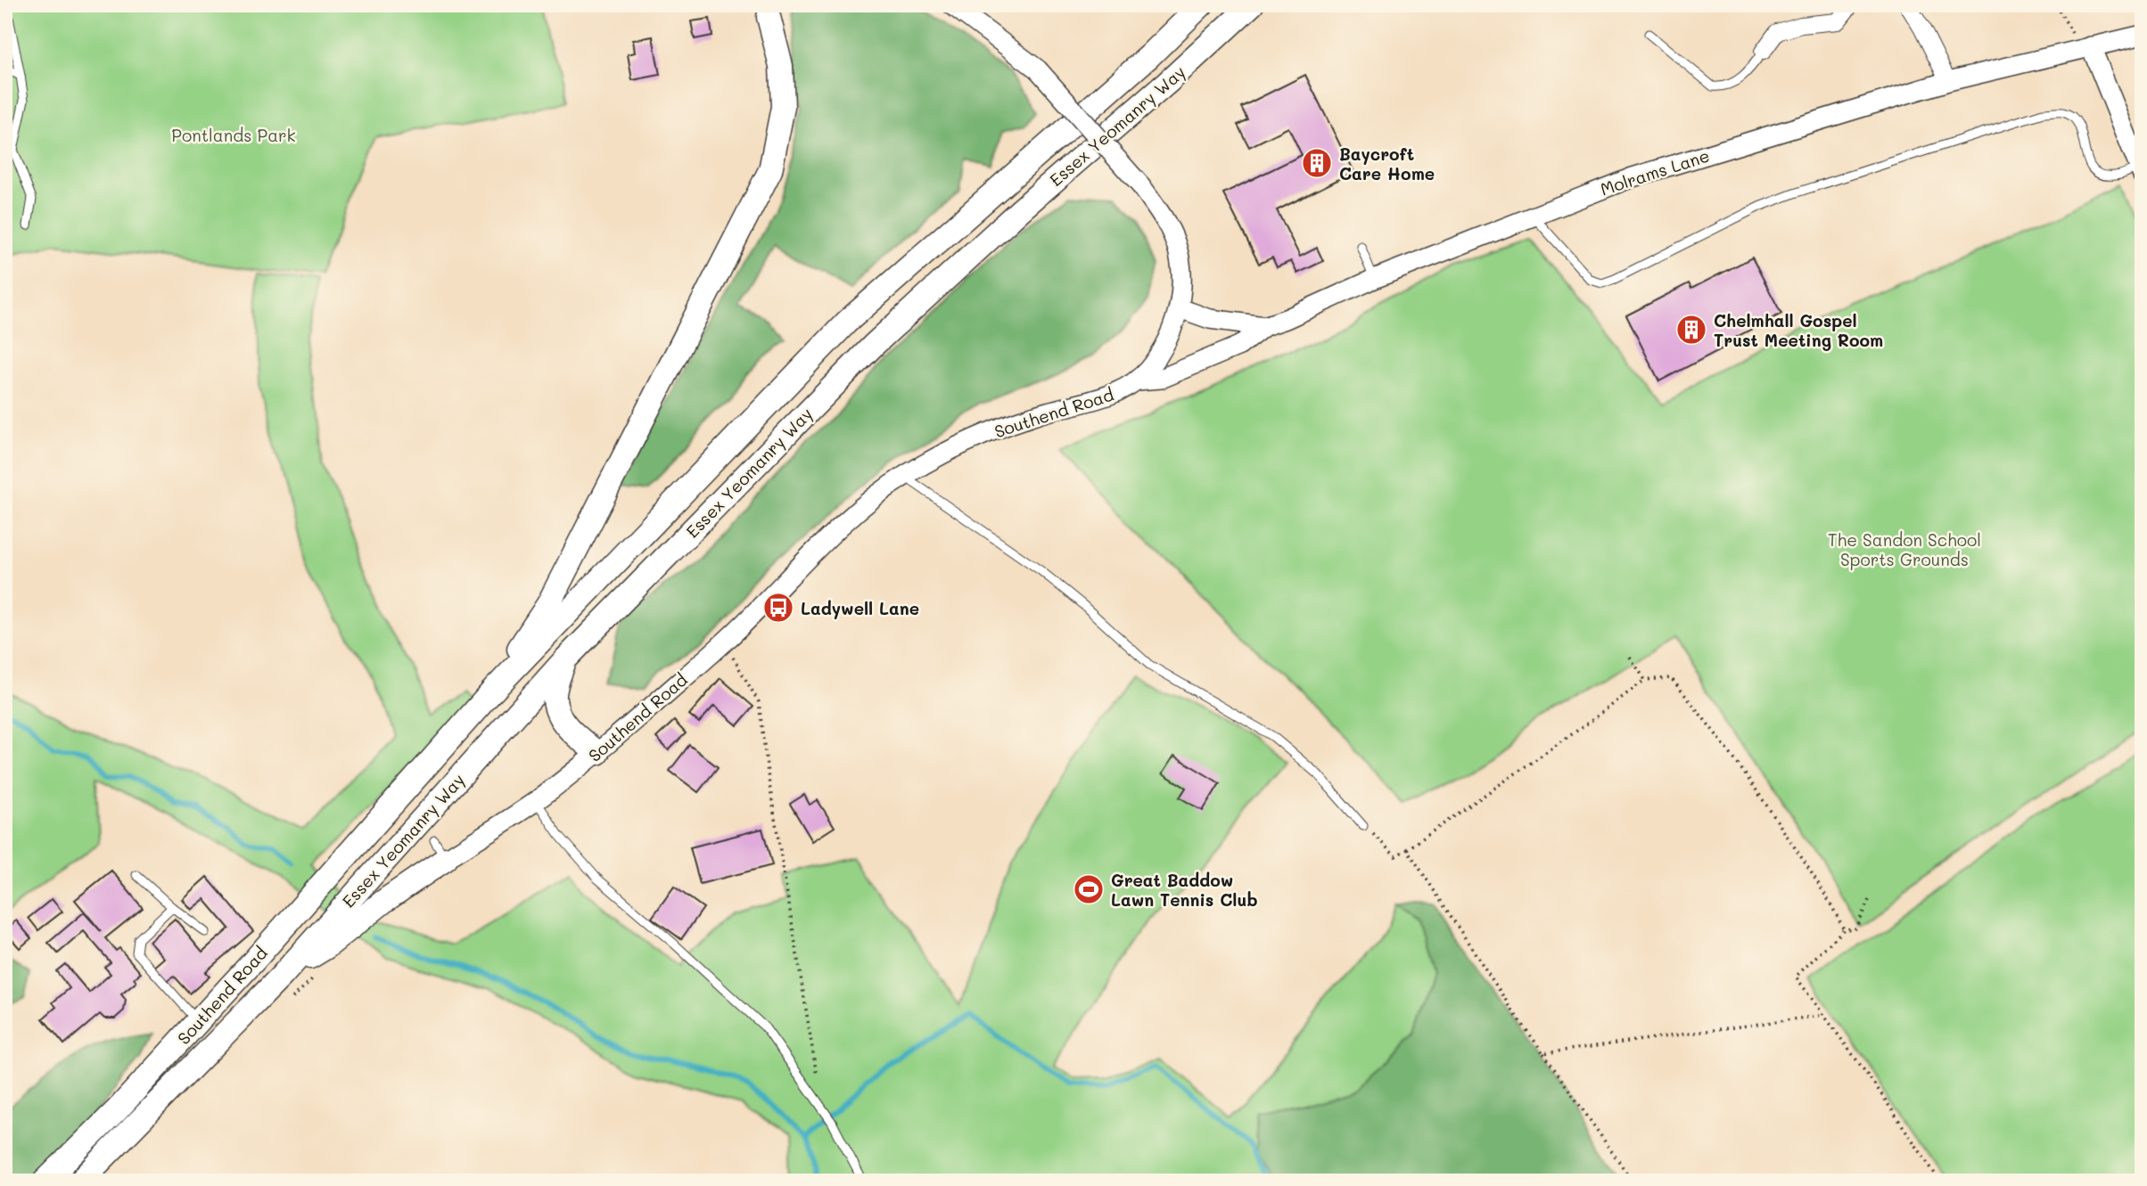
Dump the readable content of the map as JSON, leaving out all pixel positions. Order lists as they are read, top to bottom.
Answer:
{
  "streets": {
    "main road": ["Essex Yeomanry Way", "Southend Road"],
    "street": ["Molrams Lane"]
  },
  "crossings": [
    ["Essex Yeomanry Way", "Southend Road"],
    ["Molrams Lane", "Southend Road"]
  ],
  "parks": ["Pontlands Park", "The Sandon School Sports Grounds"],
  "places": {
    "building": ["Baycroft Care Home", "Chelmhall Gospel Trust Meeting Room"],
    "bus stop": ["Ladywell Lane"],
    "sports": ["Great Baddow Lawn Tennis Club"]
  }
}
